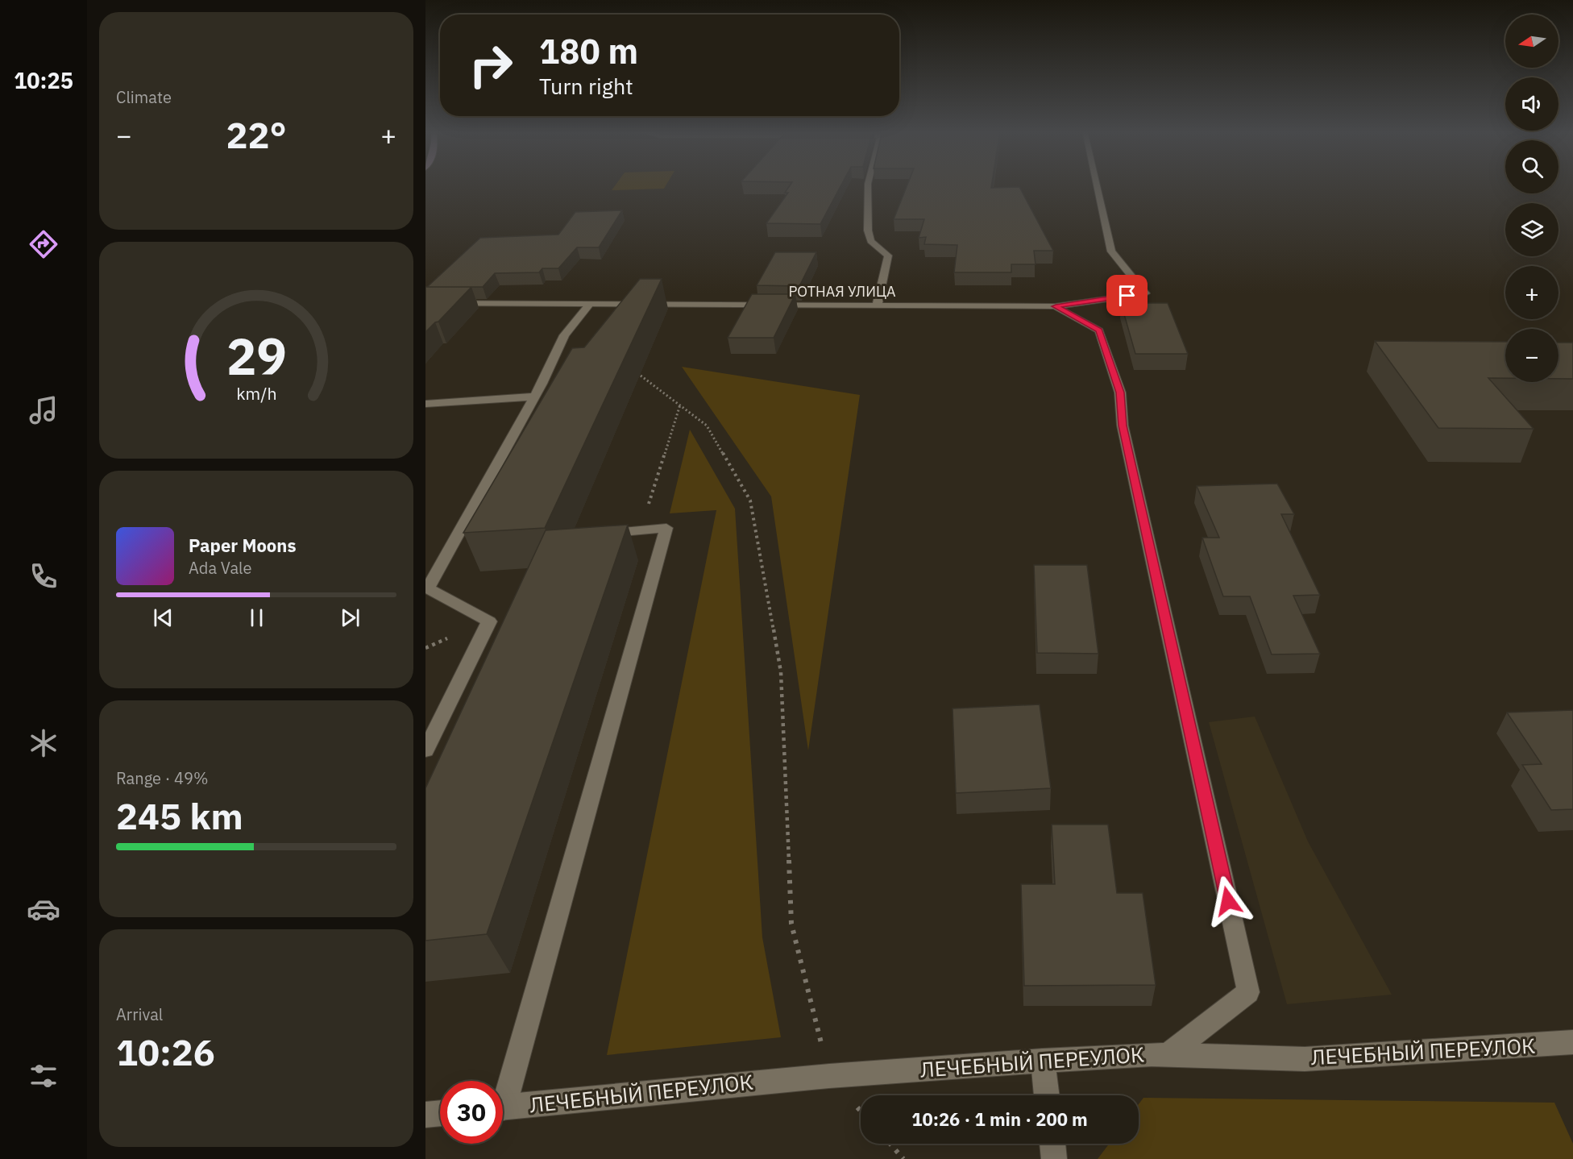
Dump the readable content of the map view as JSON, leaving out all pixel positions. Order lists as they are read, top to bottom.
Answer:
{
  "streets": {
    "street": ["РОТНАЯ УЛИЦА", "ЛЕЧЕБНЫЙ ПЕРЕУЛОК"]
  },
  "north": "left",
  "page": {
    "tabs": "10:25",
    "tile": [
      "Climate",
      ["Range · 49%", "245 km"],
      ["Arrival", "10:26"]
    ],
    "map_buttons": ["+", "−"],
    "turn": ["180 m", "Turn right"],
    "heat": ["−", "22°", "+"],
    "song": ["Paper Moons", "Ada Vale"],
    "limit": "30",
    "trip": "10:26 · 1 min · 200 m",
    "gauge": ["29", "km/h"]
  }
}
